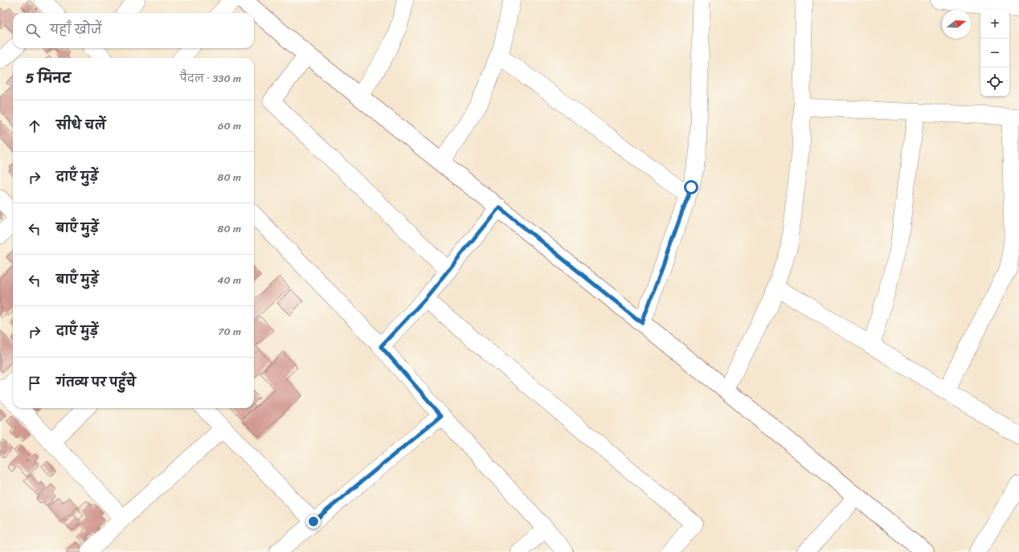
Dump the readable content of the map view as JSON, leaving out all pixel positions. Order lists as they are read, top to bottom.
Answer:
{
  "north": "right",
  "page": {
    "map_buttons": ["+", "−"],
    "search": "यहाँ खोजें",
    "heading": ["5 मिनट", "पैदल · 330 m"],
    "list": [
      ["सीधे चलें", "60 m"],
      ["दाएँ मुड़ें", "80 m"],
      ["बाएँ मुड़ें", "80 m"],
      ["बाएँ मुड़ें", "40 m"],
      ["दाएँ मुड़ें", "70 m"],
      "गंतव्य पर पहुँचे"
    ]
  }
}
